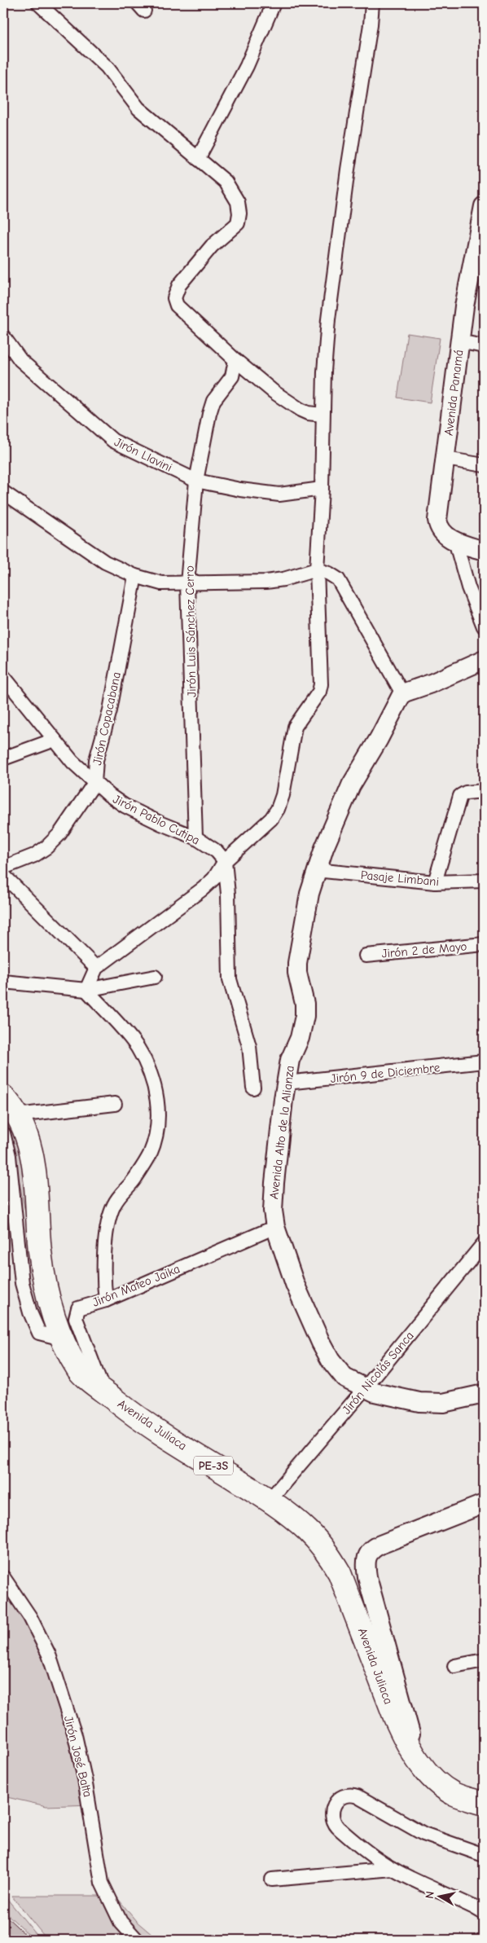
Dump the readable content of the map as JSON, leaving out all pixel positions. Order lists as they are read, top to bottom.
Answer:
{
  "streets": {
    "highway": ["Avenida Juliaca", "PE-3S"],
    "street": [
      "Avenida Panamá",
      "Jirón Llavini",
      "Jirón Luis Sánchez Cerro",
      "Jirón Copacabana",
      "Jirón Pablo Cutipa",
      "Pasaje Limbani",
      "Jirón 2 de Mayo",
      "Jirón 9 de Diciembre",
      "Avenida Alto de la Alianza",
      "Jirón Mateo Jaika",
      "Jirón Nicolás Sanca",
      "Jirón José Balta"
    ]
  },
  "crossings": [
    ["Jirón Llavini", "Jirón Luis Sánchez Cerro"],
    ["Jirón Luis Sánchez Cerro", "Jirón Pablo Cutipa"],
    ["Jirón Copacabana", "Jirón Pablo Cutipa"],
    ["Pasaje Limbani", "Avenida Alto de la Alianza"],
    ["Jirón 9 de Diciembre", "Avenida Alto de la Alianza"],
    ["Avenida Alto de la Alianza", "Jirón Mateo Jaika"],
    ["Avenida Alto de la Alianza", "Jirón Nicolás Sanca"],
    ["Jirón Mateo Jaika", "Avenida Juliaca"],
    ["Jirón Nicolás Sanca", "Avenida Juliaca"]
  ],
  "north": "left"
}
